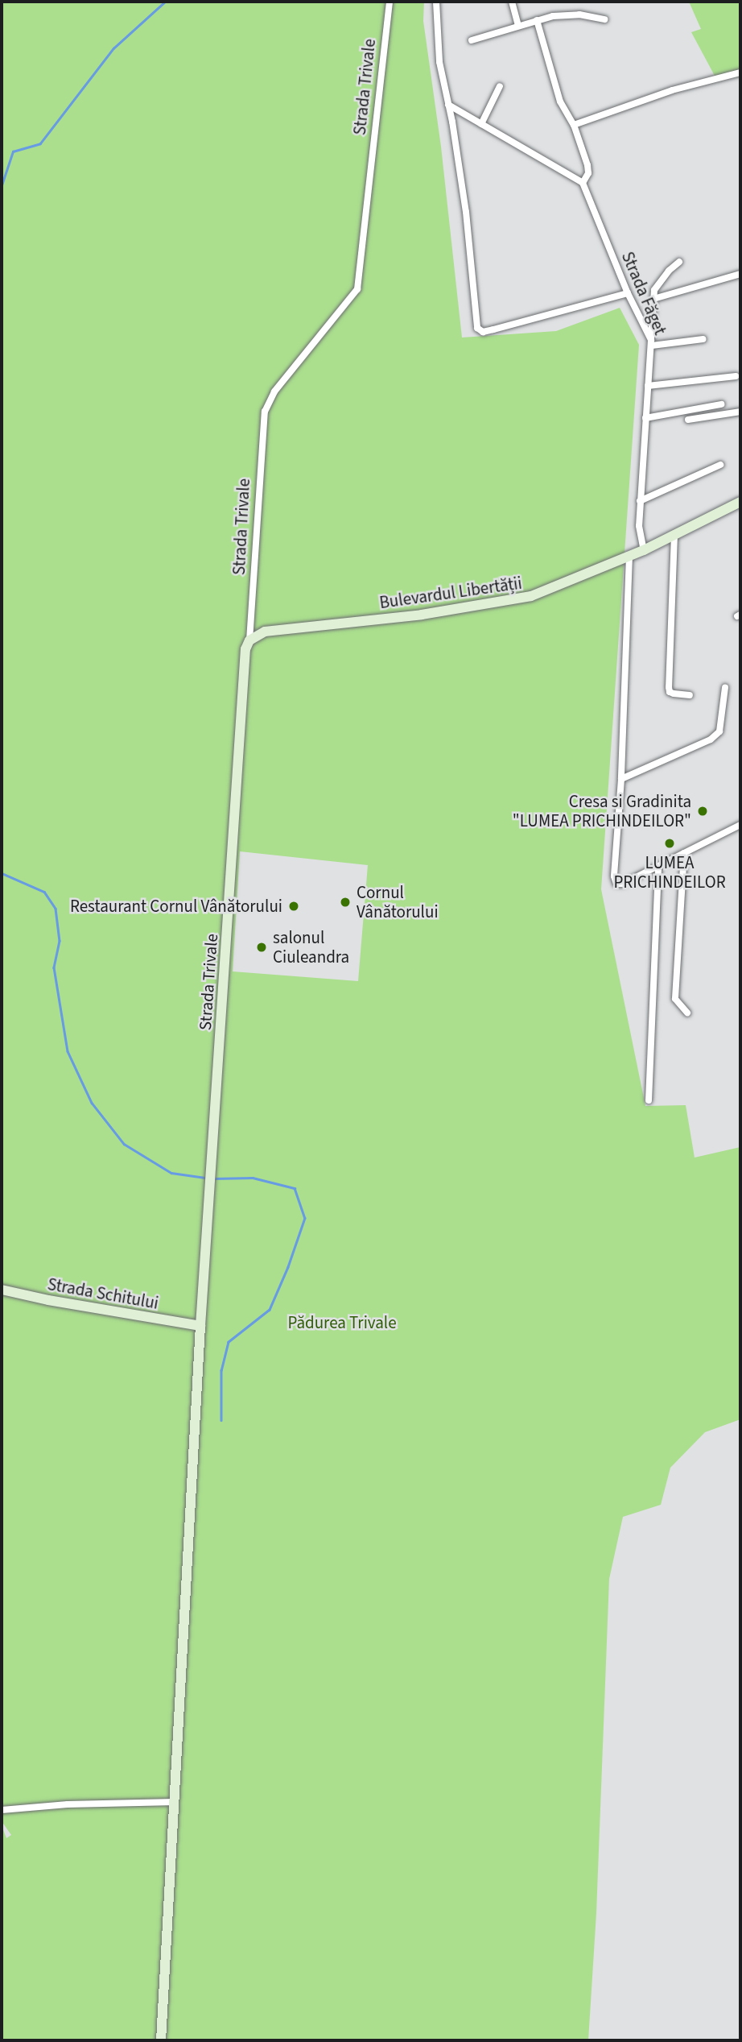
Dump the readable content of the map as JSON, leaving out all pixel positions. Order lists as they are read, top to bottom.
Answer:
{
  "streets": {
    "main road": ["Strada Trivale", "Bulevardul Libertății", "Strada Schitului"],
    "street": ["Strada Făget"]
  },
  "crossings": [
    ["Strada Trivale", "Bulevardul Libertății"],
    ["Strada Trivale", "Strada Schitului"],
    ["Strada Făget", "Bulevardul Libertății"]
  ],
  "parks": ["Pădurea Trivale"],
  "places": [
    "Cresa si Gradinita \"LUMEA PRICHINDEILOR\"",
    "LUMEA PRICHINDEILOR",
    "Cornul Vânătorului",
    "Restaurant Cornul Vânătorului",
    "salonul Ciuleandra"
  ]
}
